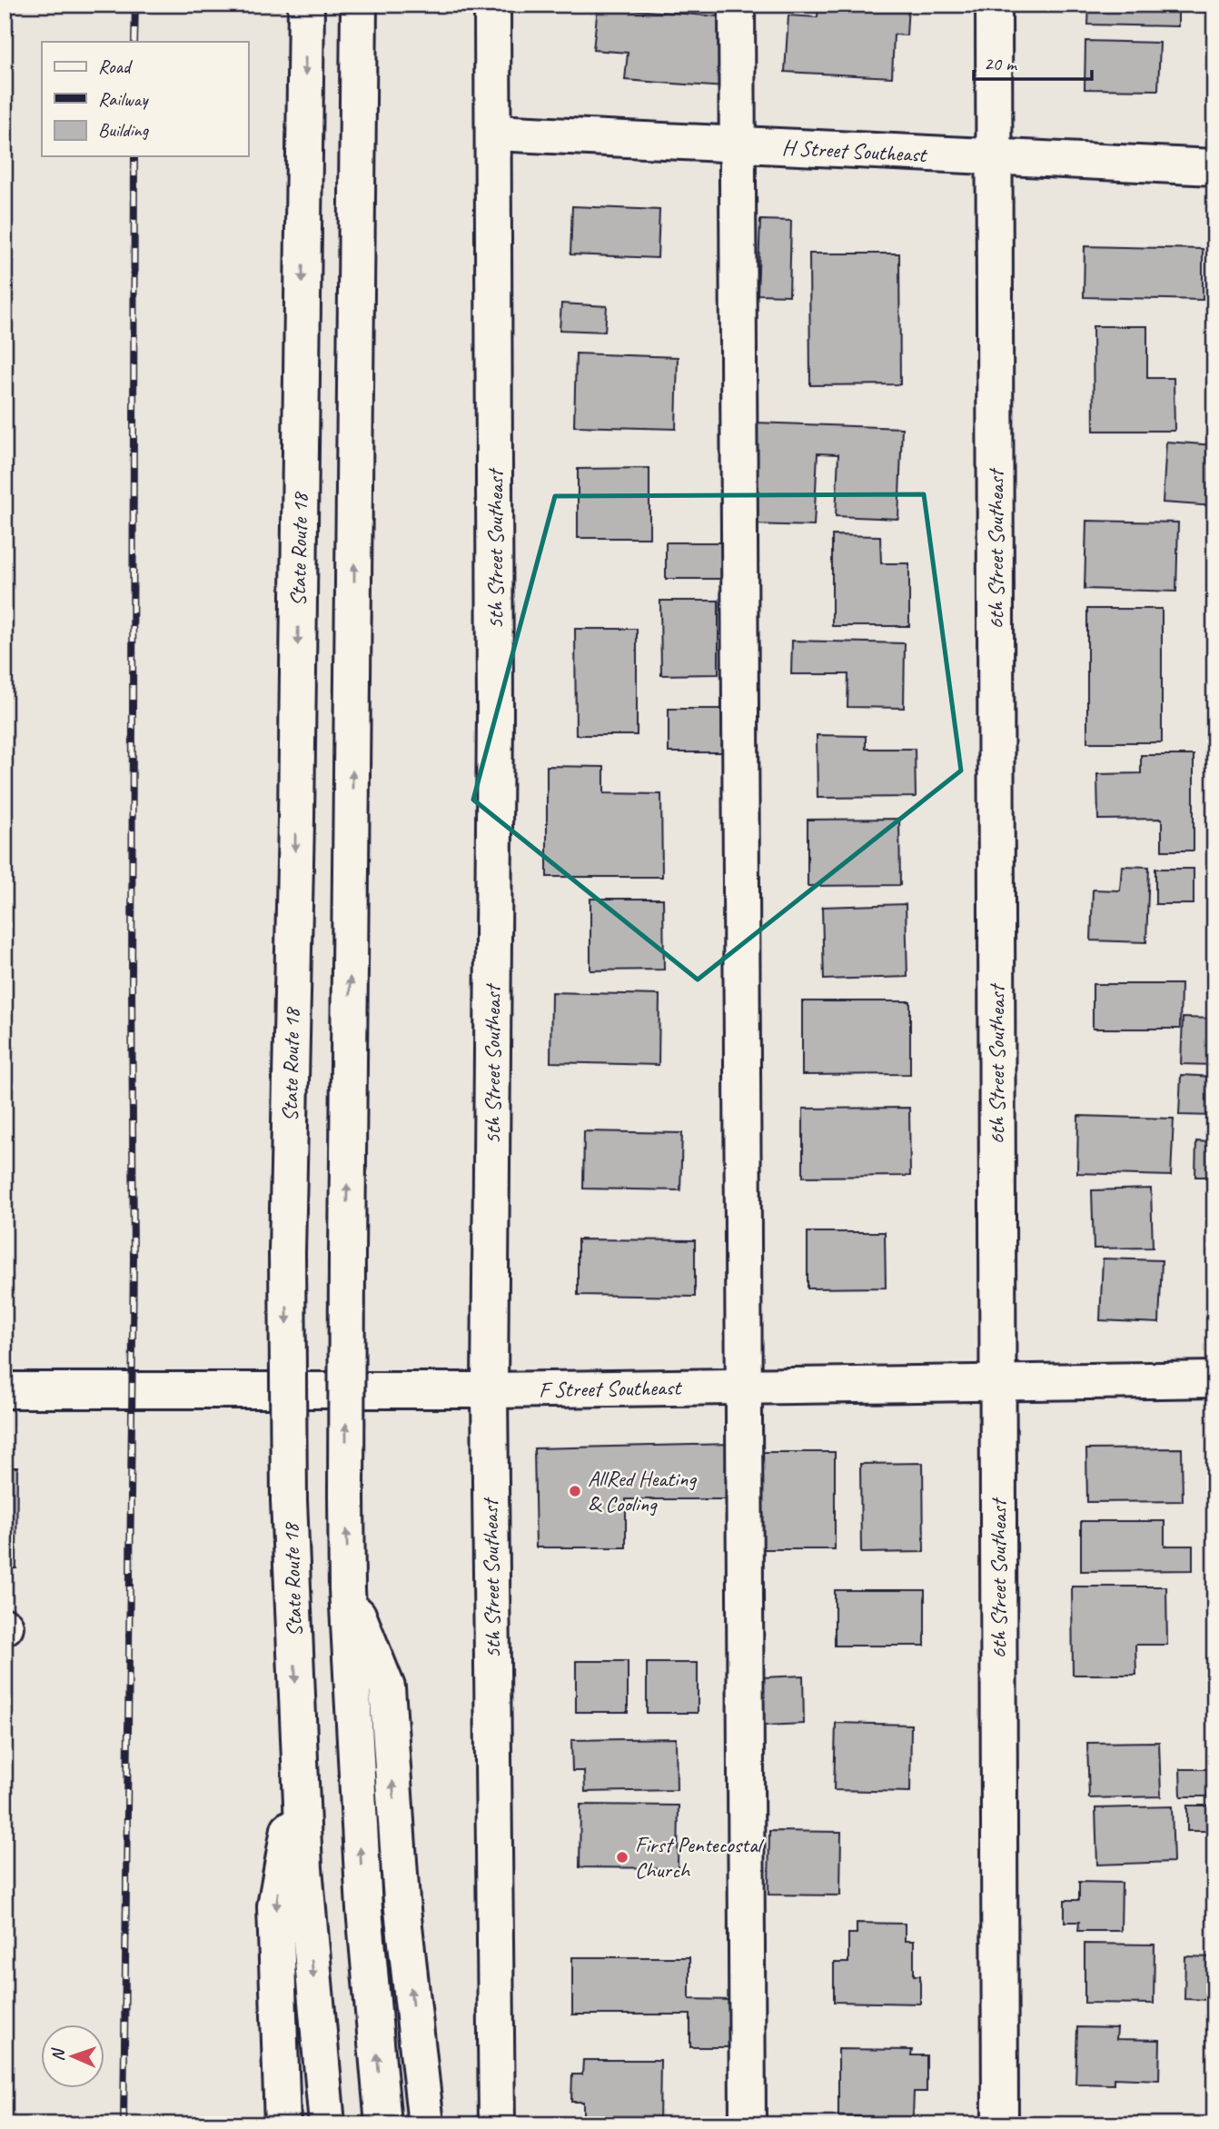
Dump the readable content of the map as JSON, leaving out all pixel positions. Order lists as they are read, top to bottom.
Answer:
{
  "streets": {
    "main road": [
      "H Street Southeast",
      "State Route 18",
      "5th Street Southeast",
      "6th Street Southeast",
      "F Street Southeast"
    ]
  },
  "crossings": [
    ["H Street Southeast", "5th Street Southeast"],
    ["H Street Southeast", "6th Street Southeast"],
    ["5th Street Southeast", "F Street Southeast"],
    ["6th Street Southeast", "F Street Southeast"]
  ],
  "places": ["AllRed Heating & Cooling", "First Pentecostal Church"],
  "legend": ["Road", "Railway", "Building"],
  "scale_bar": "20 m",
  "north": "left"
}
